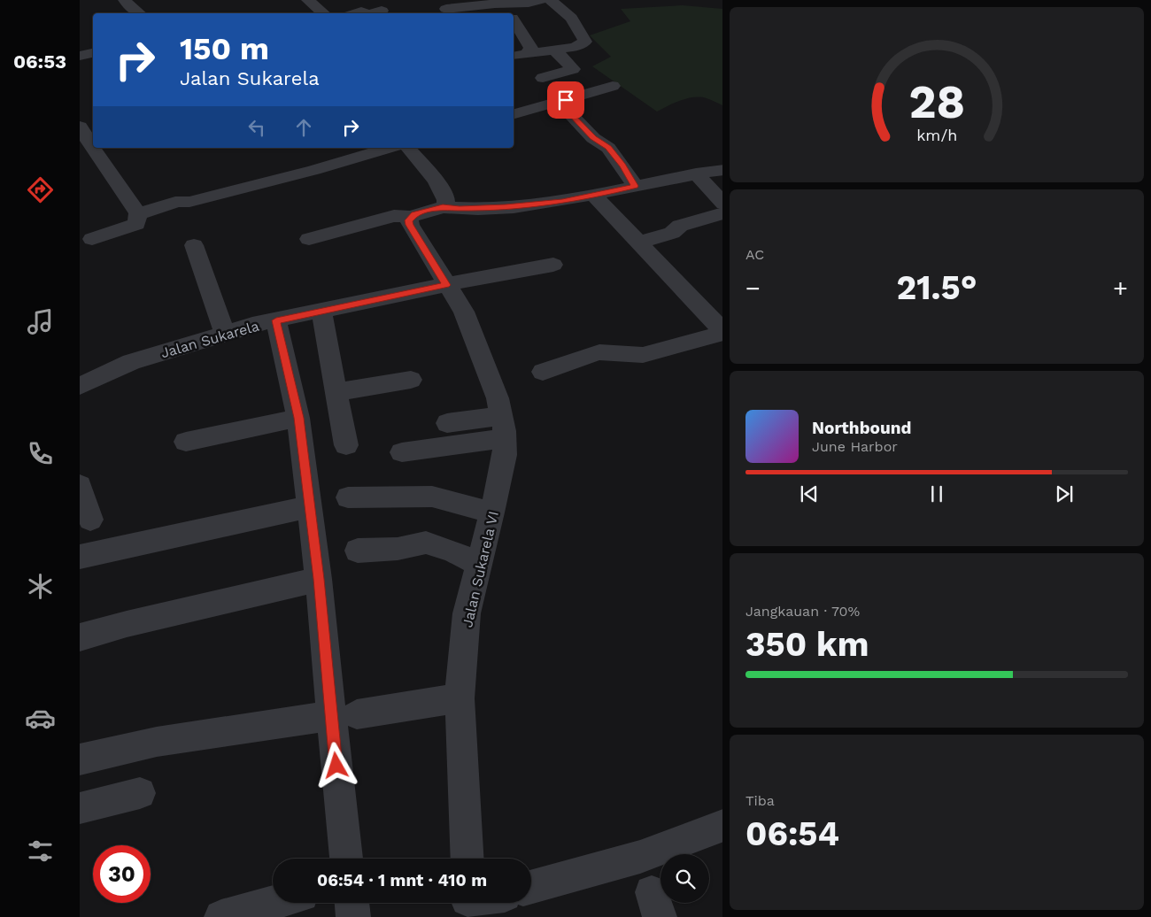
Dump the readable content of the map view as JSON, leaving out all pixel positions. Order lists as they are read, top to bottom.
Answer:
{
  "streets": {
    "street": ["Jalan Sukarela", "Jalan Sukarela VI"]
  },
  "crossings": [
    ["Jalan Sukarela", "Jalan Sukarela VI"]
  ],
  "page": {
    "tabs": "06:53",
    "turn": ["150 m", "Jalan Sukarela"],
    "tile": [
      "AC",
      ["Jangkauan · 70%", "350 km"],
      ["Tiba", "06:54"]
    ],
    "heat": ["−", "21.5°", "+"],
    "song": ["Northbound", "June Harbor"],
    "limit": "30",
    "trip": "06:54 · 1 mnt · 410 m",
    "gauge": ["28", "km/h"]
  }
}
